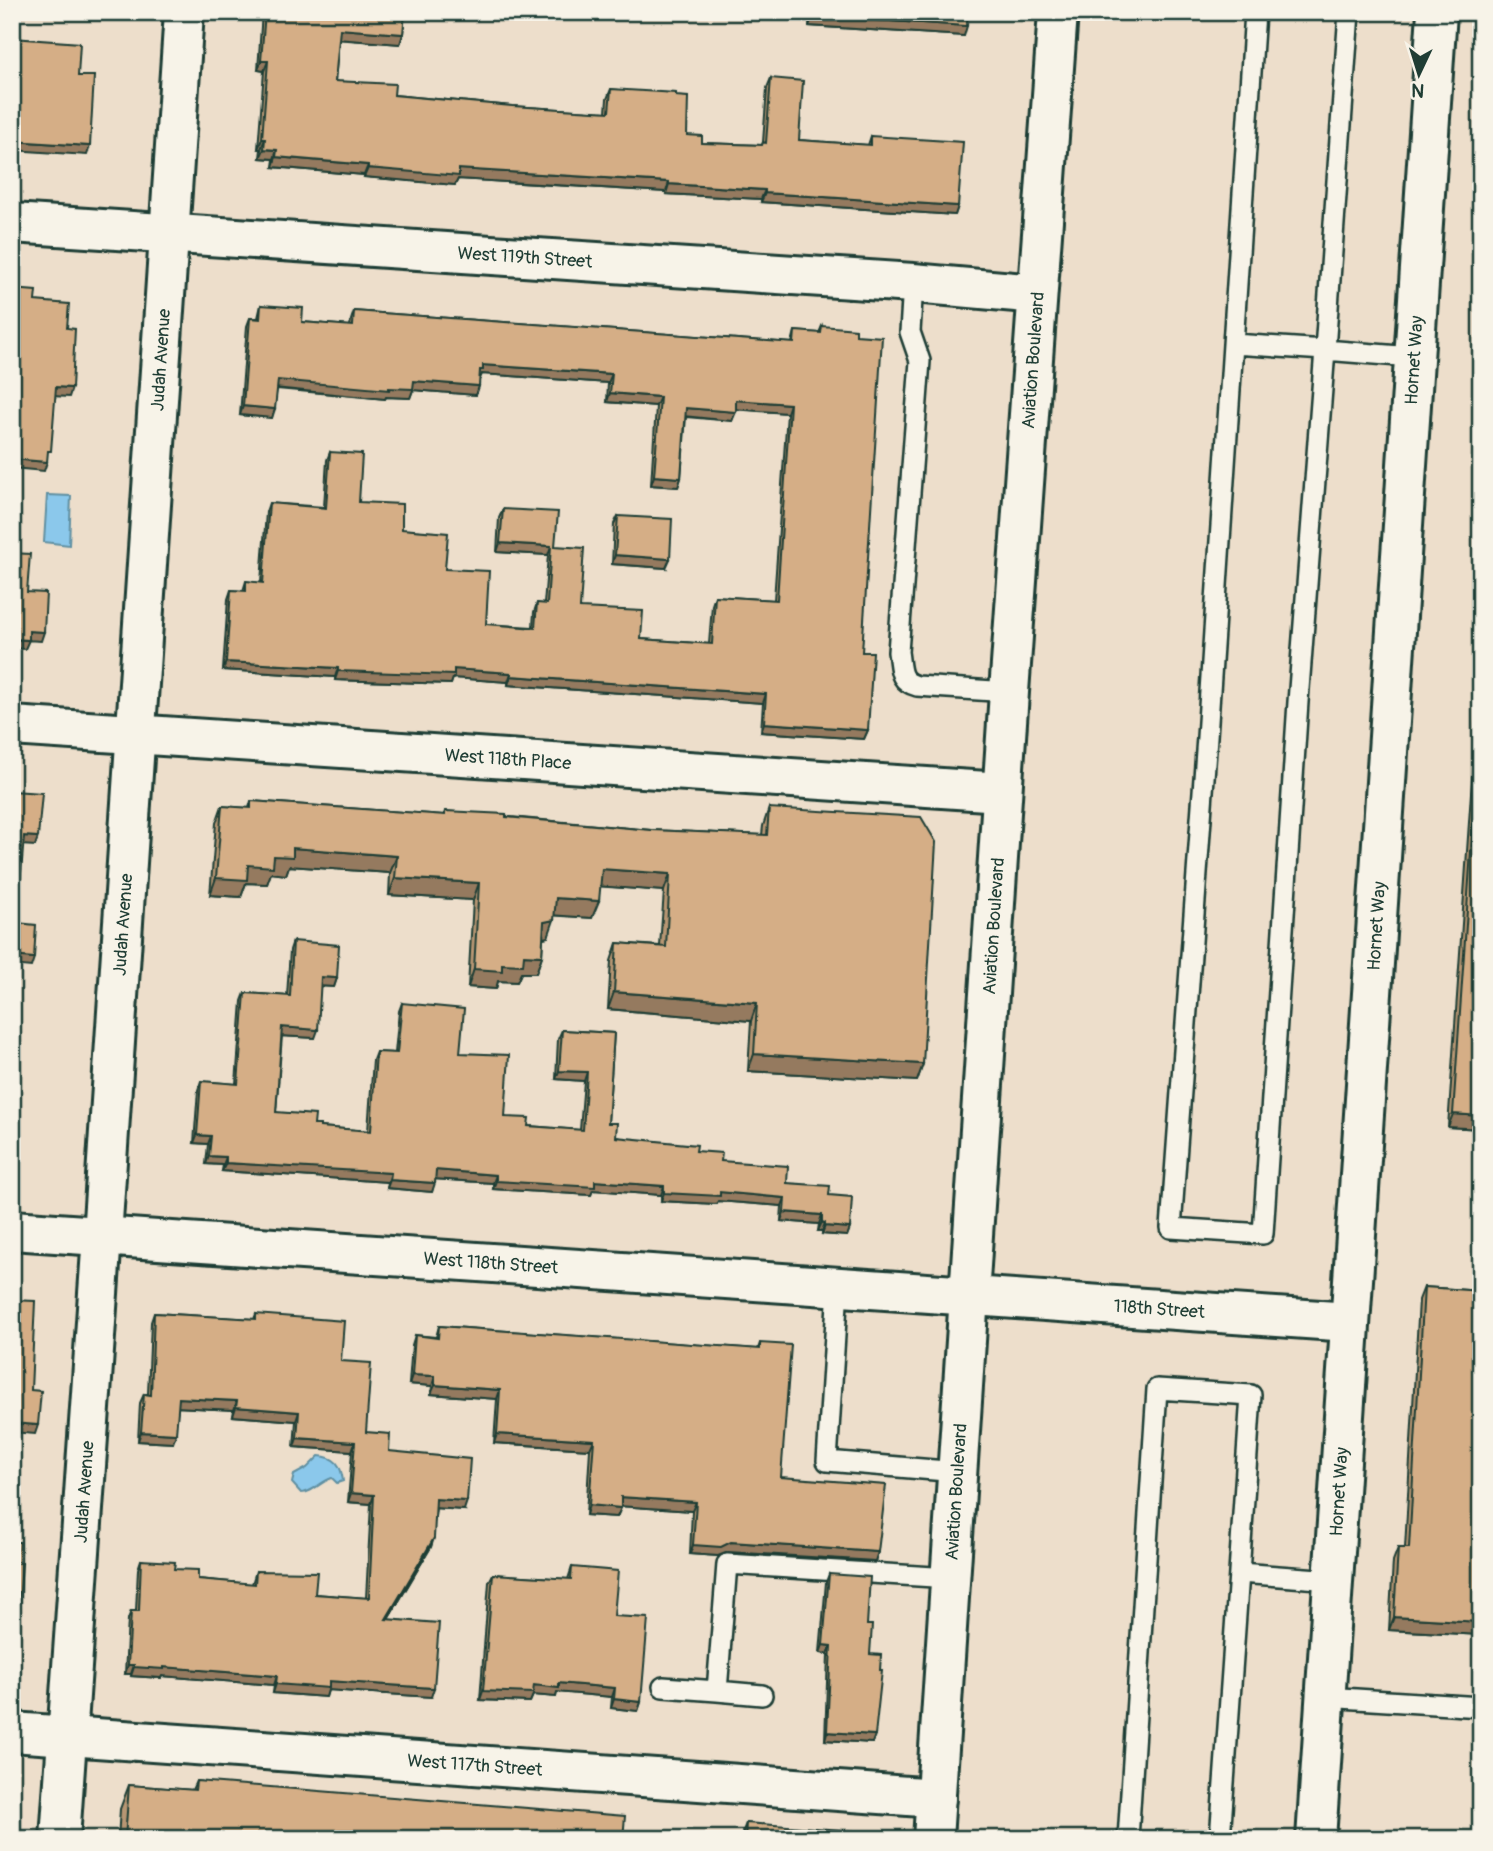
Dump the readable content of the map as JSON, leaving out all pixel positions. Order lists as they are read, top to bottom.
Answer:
{
  "streets": {
    "street": [
      "West 119th Street",
      "Judah Avenue",
      "Aviation Boulevard",
      "Hornet Way",
      "West 118th Place",
      "West 118th Street",
      "118th Street",
      "West 117th Street"
    ]
  },
  "crossings": [
    ["West 119th Street", "Judah Avenue"],
    ["West 119th Street", "Aviation Boulevard"],
    ["Judah Avenue", "West 118th Place"],
    ["Judah Avenue", "West 118th Street"],
    ["Judah Avenue", "West 117th Street"],
    ["Aviation Boulevard", "West 118th Place"],
    ["Aviation Boulevard", "West 118th Street"],
    ["Aviation Boulevard", "118th Street"],
    ["Aviation Boulevard", "West 117th Street"],
    ["Hornet Way", "118th Street"],
    ["West 118th Street", "118th Street"]
  ],
  "north": "bottom"
}
